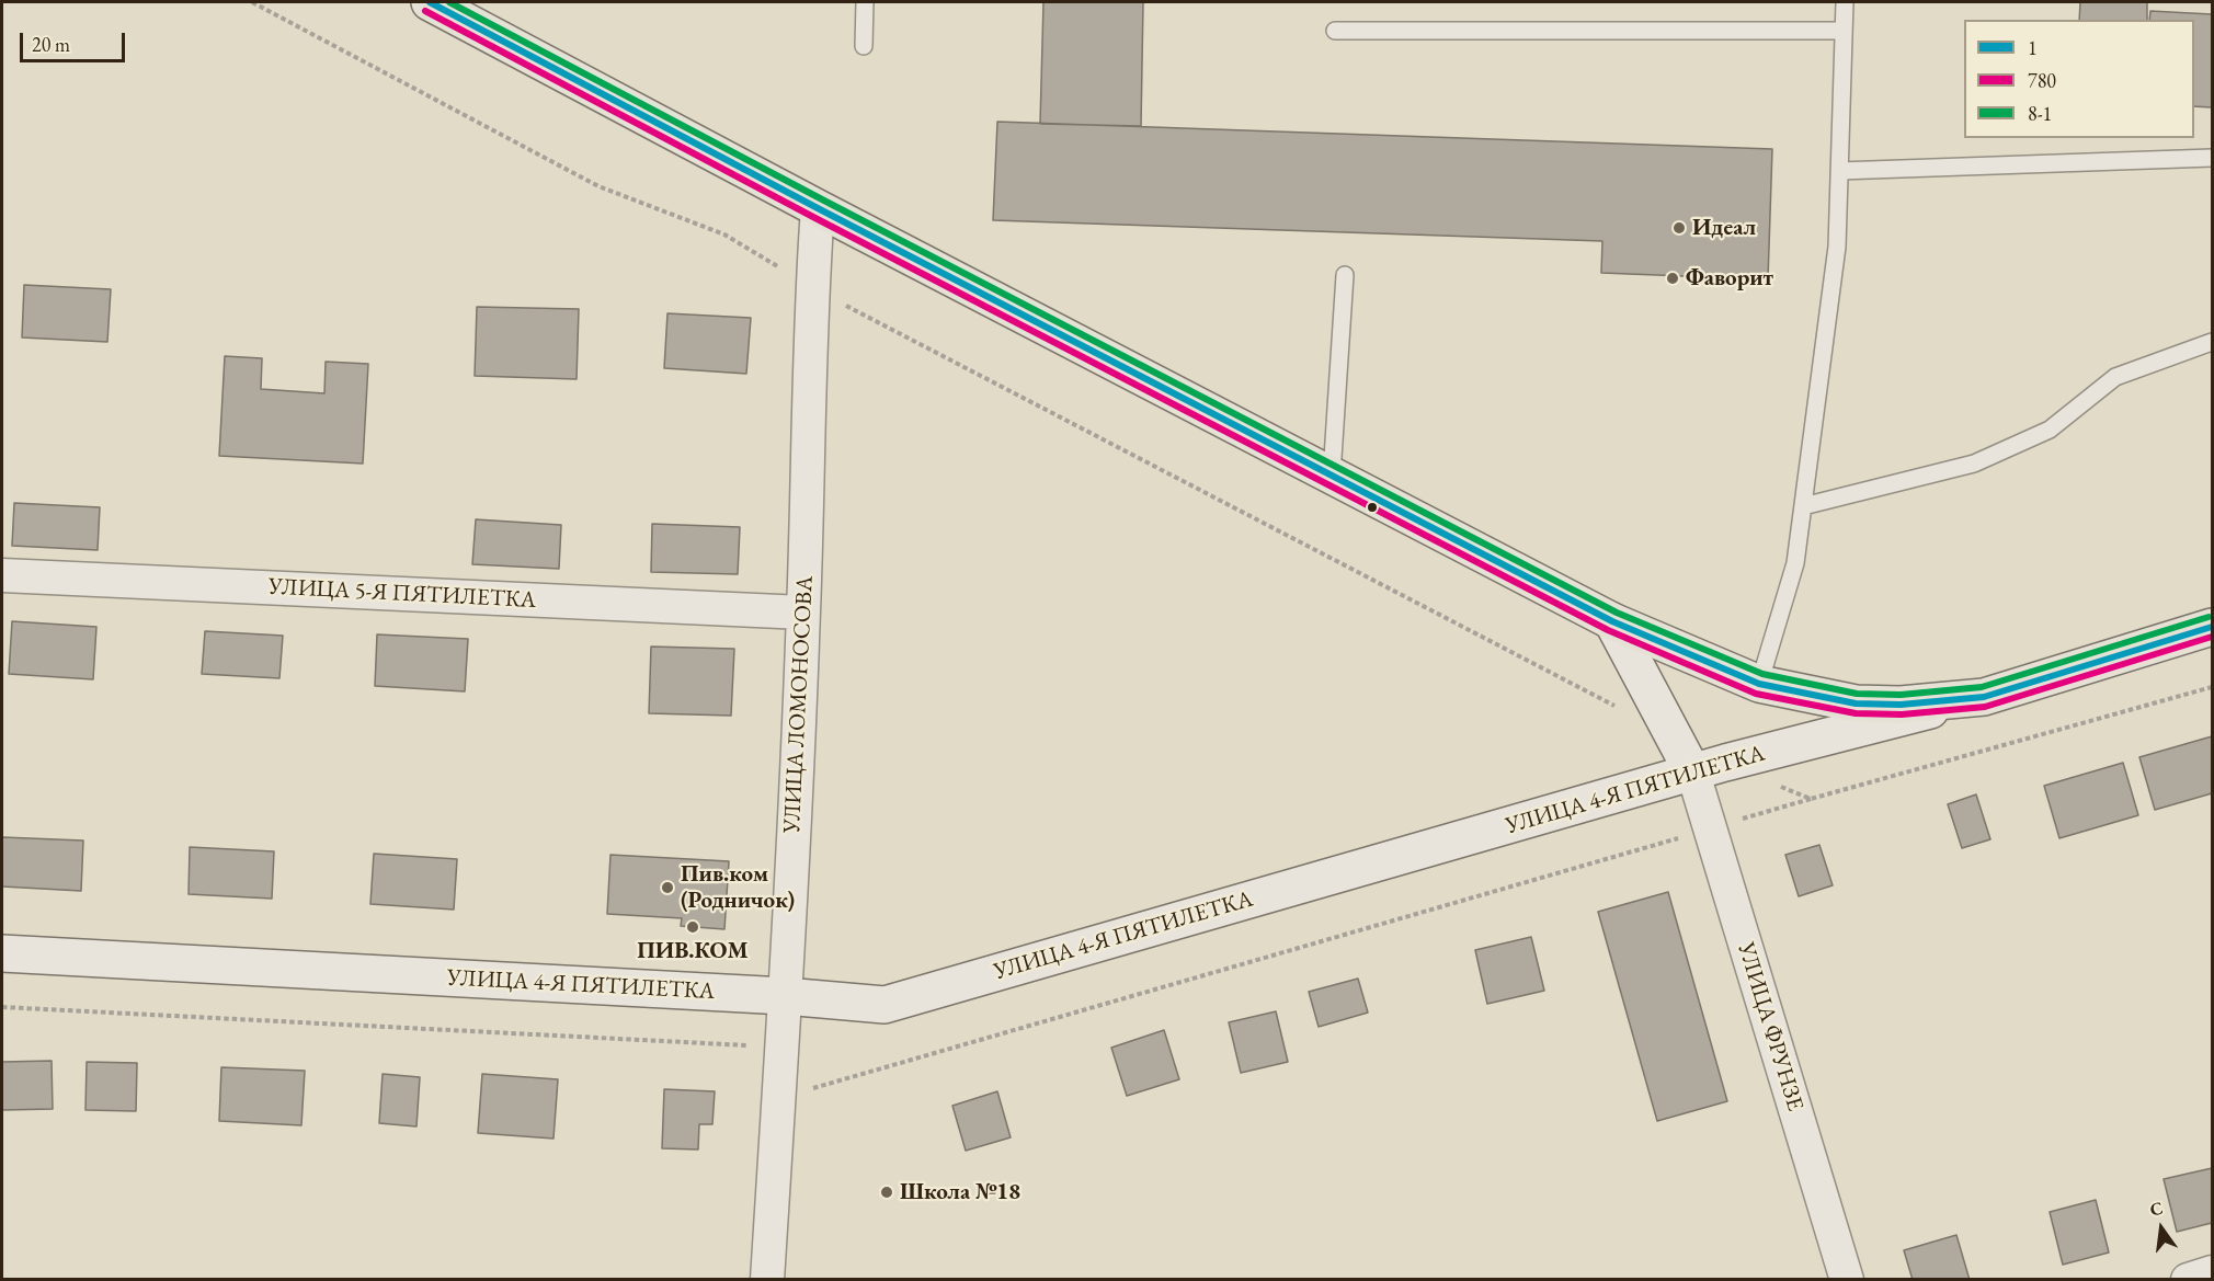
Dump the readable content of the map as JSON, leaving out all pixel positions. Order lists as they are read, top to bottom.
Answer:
{
  "streets": {
    "main road": ["УЛИЦА 4-Я ПЯТИЛЕТКА"],
    "street": ["УЛИЦА 5-Я ПЯТИЛЕТКА", "УЛИЦА ЛОМОНОСОВА", "УЛИЦА ФРУНЗЕ"]
  },
  "crossings": [
    ["УЛИЦА 5-Я ПЯТИЛЕТКА", "УЛИЦА ЛОМОНОСОВА"],
    ["УЛИЦА ЛОМОНОСОВА", "УЛИЦА 4-Я ПЯТИЛЕТКА"],
    ["УЛИЦА 4-Я ПЯТИЛЕТКА", "УЛИЦА ФРУНЗЕ"]
  ],
  "places": [
    "Идеал",
    "Фаворит",
    "Пив.ком (Родничок)",
    "ПИВ.КОМ",
    "Школа №18"
  ],
  "lines": ["transit line 1", "transit line 8-1", "transit line 780"],
  "legend": ["1", "780", "8-1"],
  "scale_bar": "20 m",
  "north": "top"
}
